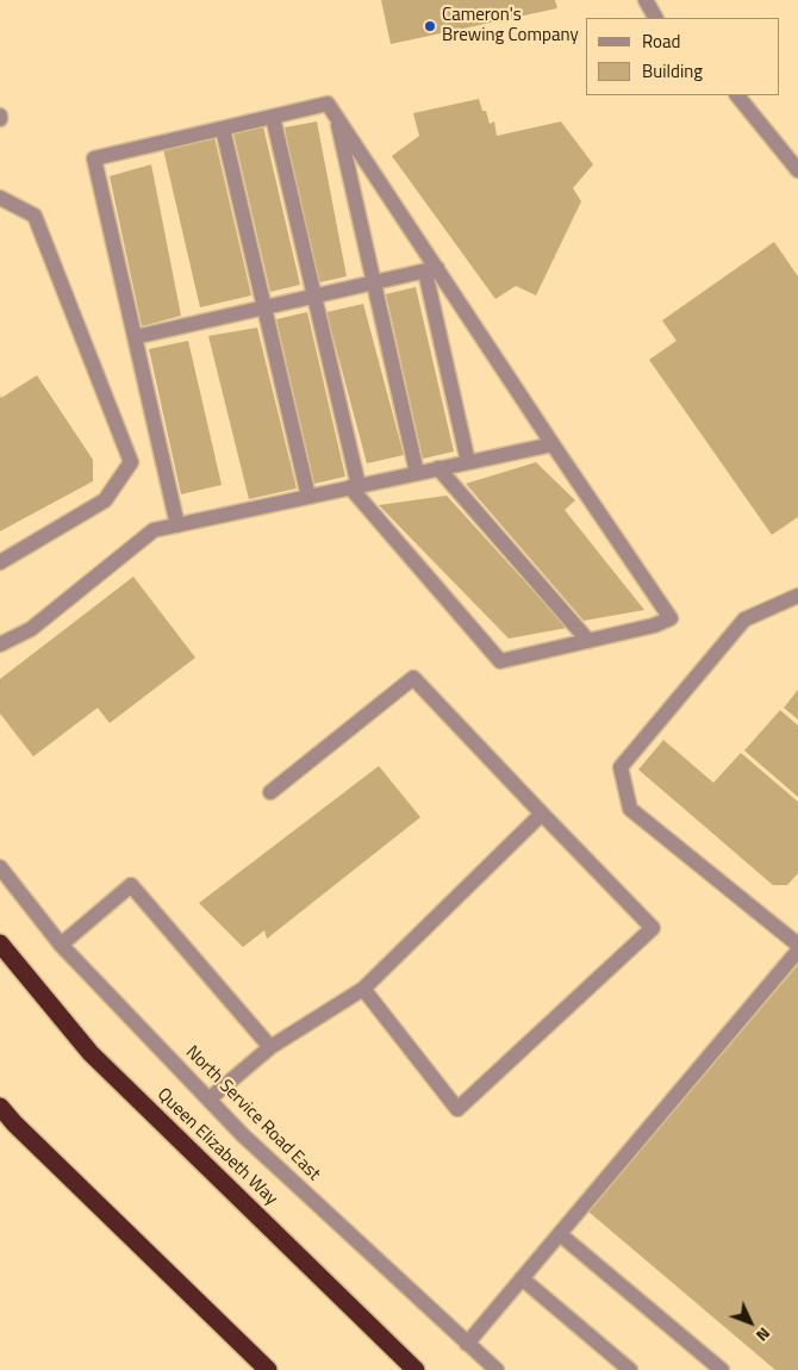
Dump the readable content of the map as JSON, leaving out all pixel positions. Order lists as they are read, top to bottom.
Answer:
{
  "streets": {
    "highway": ["Queen Elizabeth Way"],
    "street": ["North Service Road East"]
  },
  "places": ["Cameron's Brewing Company"],
  "legend": ["Road", "Building"],
  "north": "bottom right"
}
